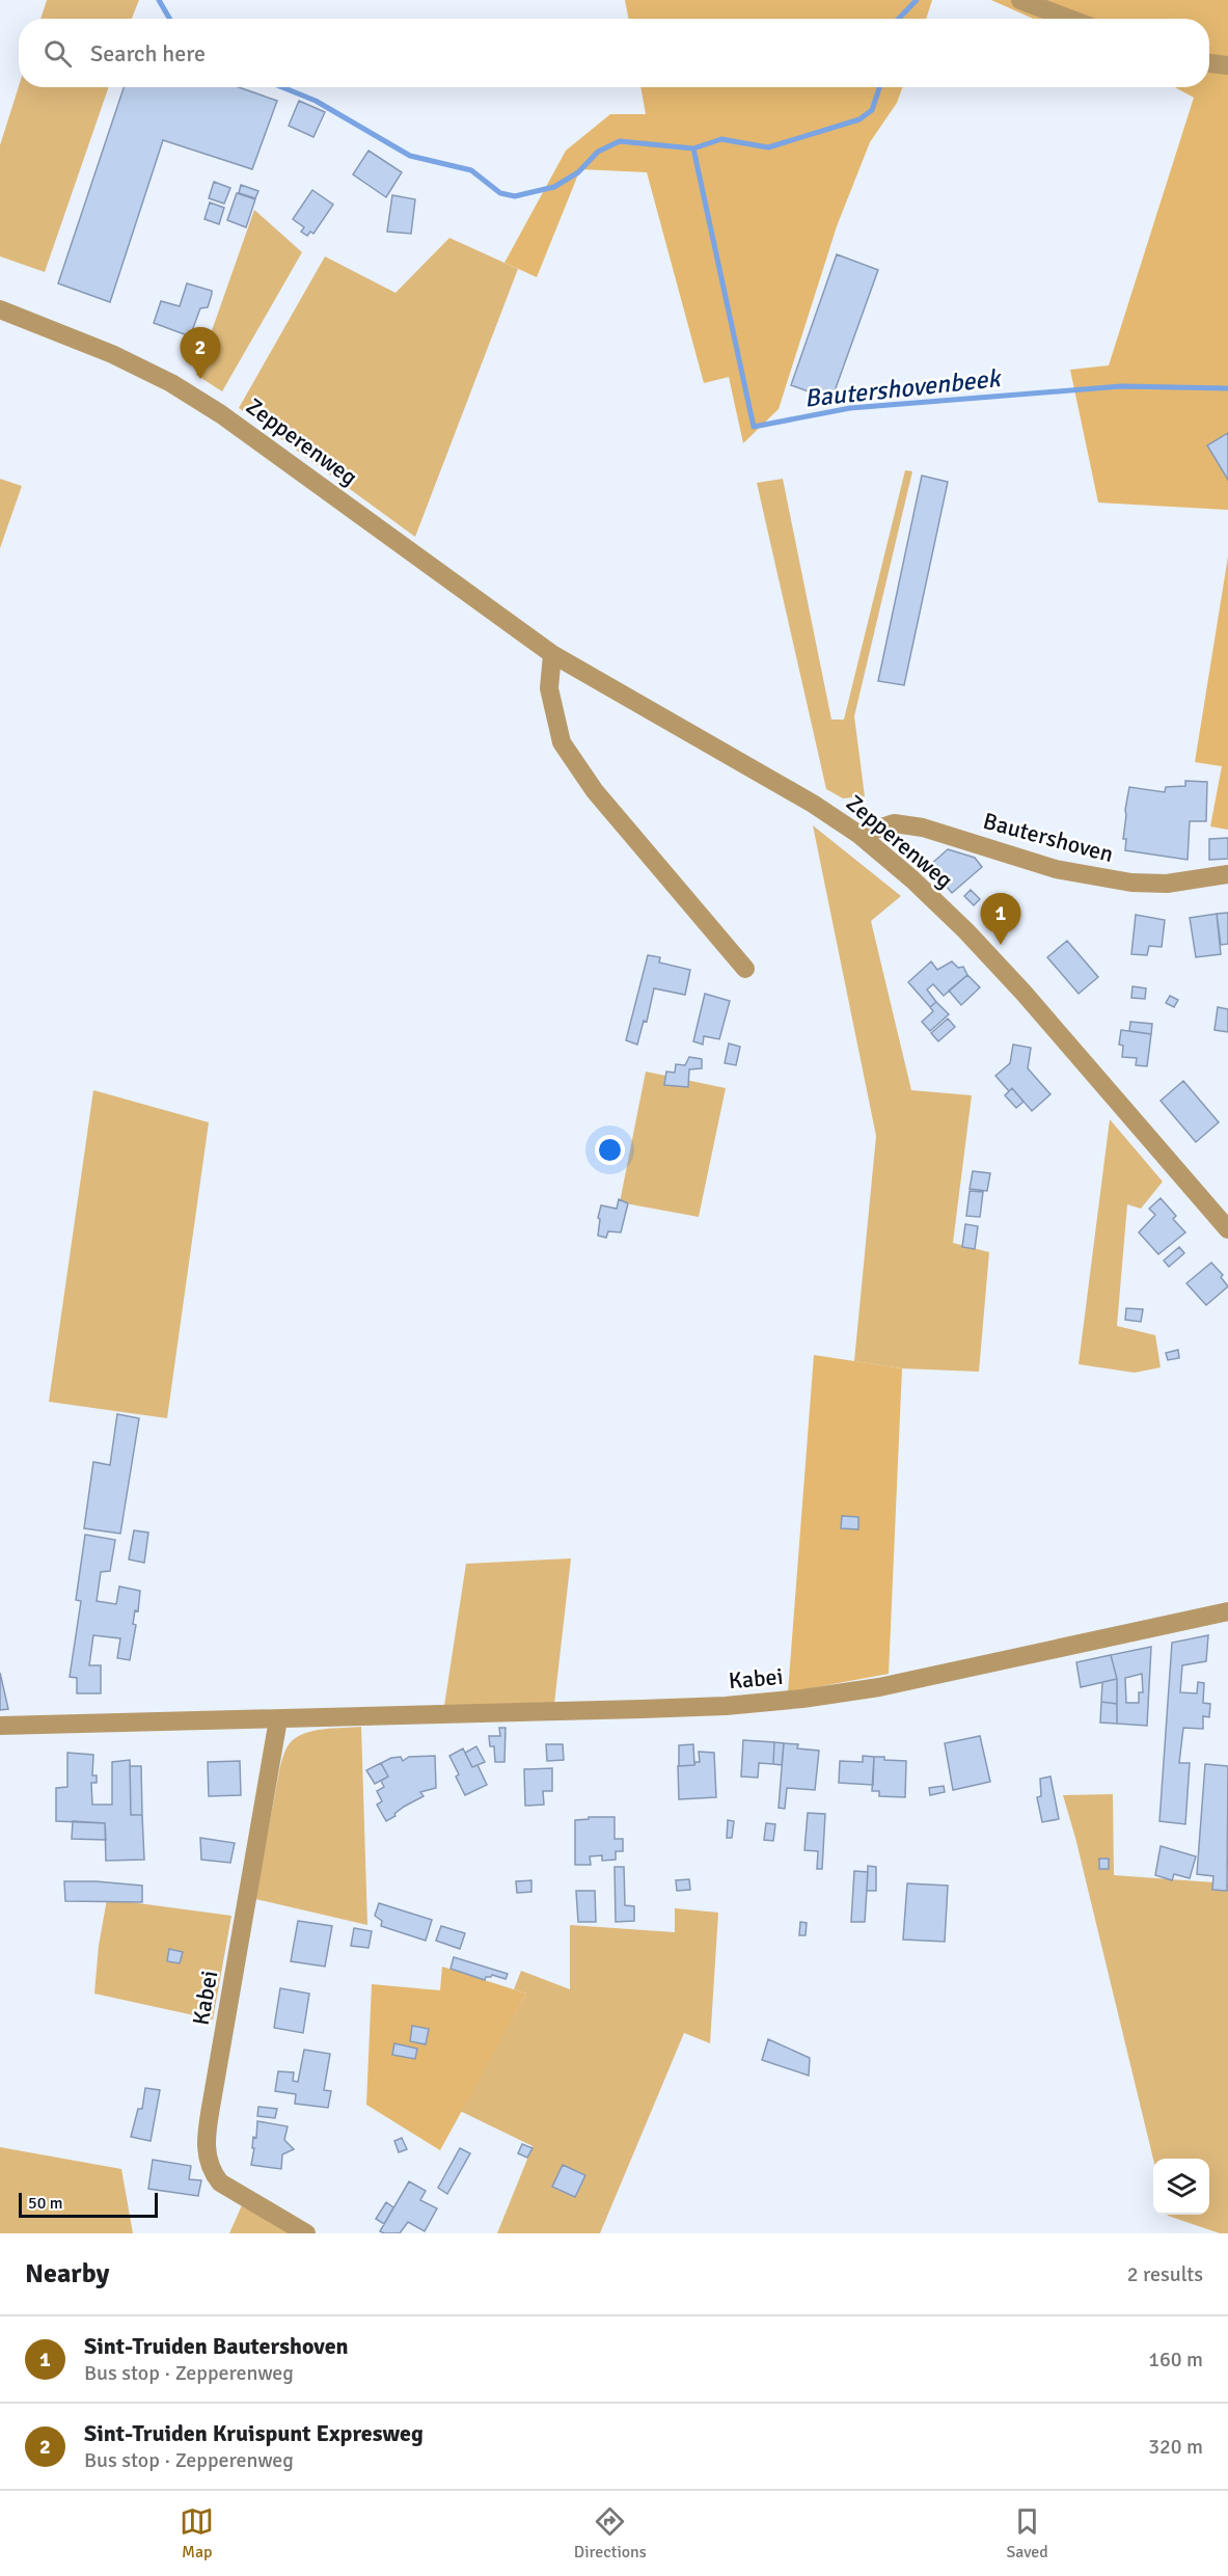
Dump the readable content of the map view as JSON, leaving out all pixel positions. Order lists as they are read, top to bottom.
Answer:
{
  "streets": {
    "street": ["Zepperenweg", "Bautershoven", "Kabei"]
  },
  "crossings": [
    ["Zepperenweg", "Bautershoven"]
  ],
  "water": ["Bautershovenbeek"],
  "scale_bar": "50 m",
  "page": {
    "search": "Search here",
    "pins": ["2", "1"],
    "scale": "50 m",
    "heading": ["Nearby", "2 results"],
    "list": [
      {
        "mark": "1",
        "name": "Sint-Truiden Bautershoven",
        "note": "Bus stop · Zepperenweg",
        "value": "160 m"
      },
      {
        "mark": "2",
        "name": "Sint-Truiden Kruispunt Expresweg",
        "note": "Bus stop · Zepperenweg",
        "value": "320 m"
      }
    ],
    "nav": ["Map", "Directions", "Saved"]
  }
}
